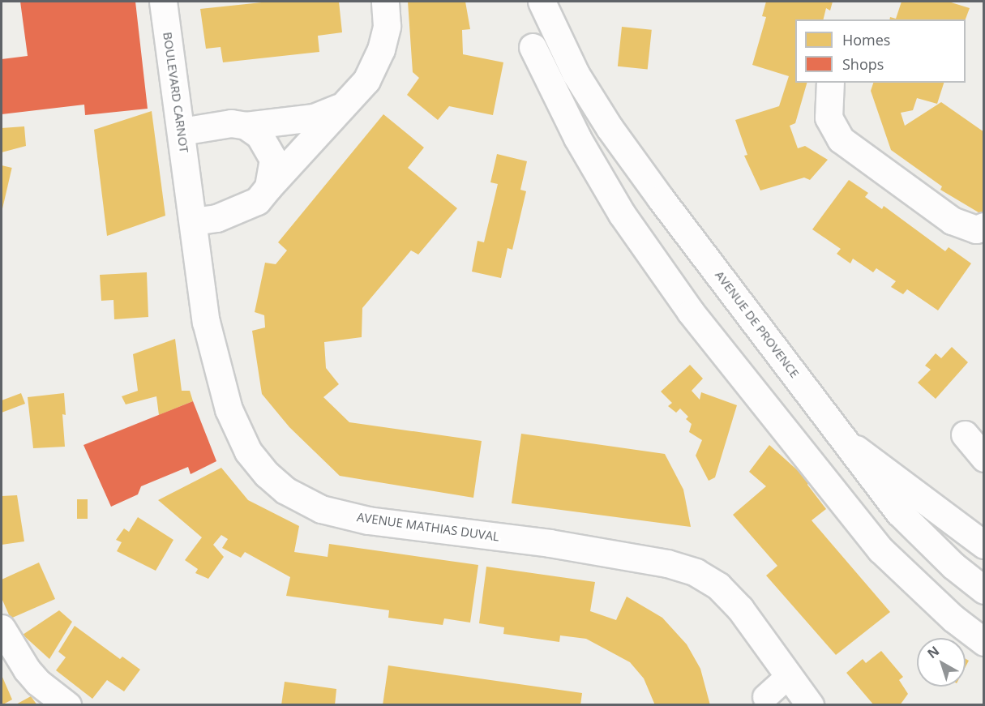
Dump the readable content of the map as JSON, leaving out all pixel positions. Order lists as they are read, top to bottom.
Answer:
{
  "streets": {
    "main road": ["BOULEVARD CARNOT", "AVENUE DE PROVENCE", "AVENUE MATHIAS DUVAL"]
  },
  "crossings": [
    ["BOULEVARD CARNOT", "AVENUE MATHIAS DUVAL"]
  ],
  "legend": ["Homes", "Shops"],
  "north": "top left"
}
